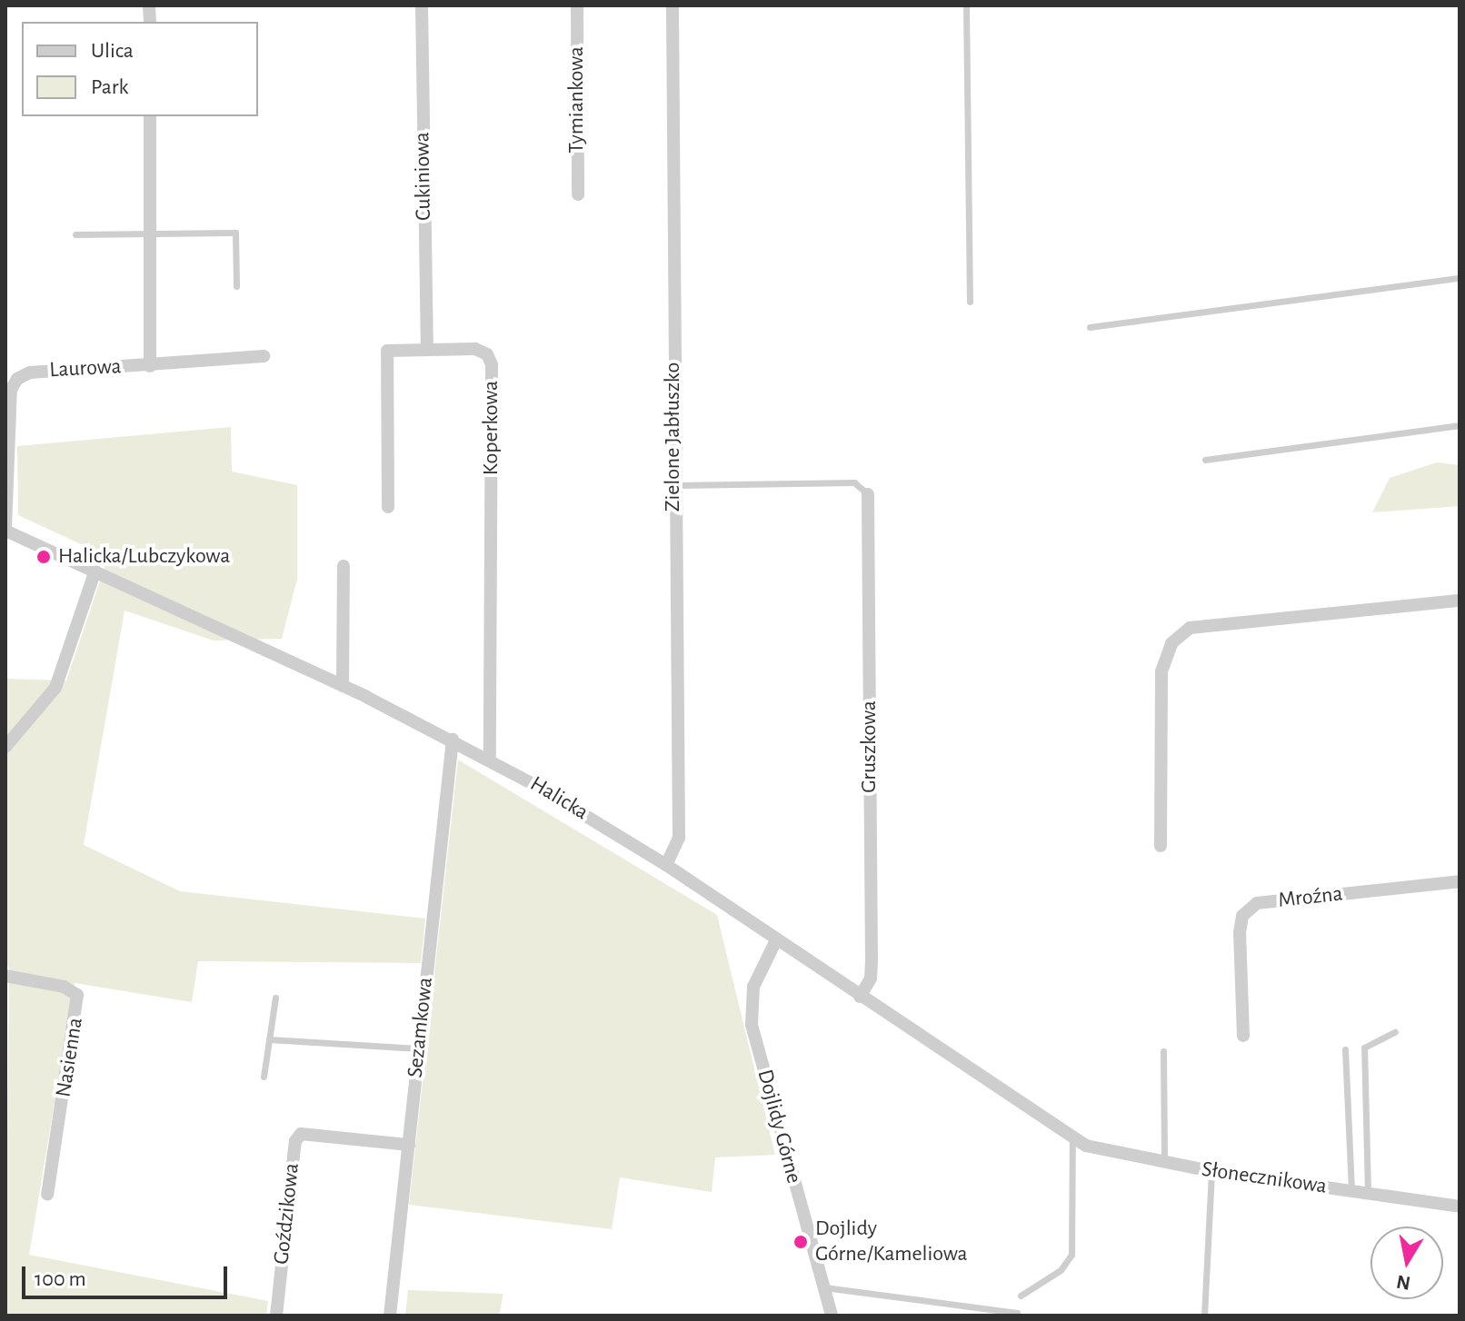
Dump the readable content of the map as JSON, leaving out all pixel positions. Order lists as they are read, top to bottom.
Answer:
{
  "streets": {
    "street": [
      "Tymiankowa",
      "Cukiniowa",
      "Laurowa",
      "Koperkowa",
      "Zielone Jabłuszko",
      "Gruszkowa",
      "Halicka",
      "Mroźna",
      "Sezamkowa",
      "Nasienna",
      "Dojlidy Górne",
      "Słonecznikowa",
      "Goździkowa"
    ]
  },
  "crossings": [
    ["Cukiniowa", "Koperkowa"],
    ["Laurowa", "Halicka"],
    ["Koperkowa", "Halicka"],
    ["Zielone Jabłuszko", "Halicka"],
    ["Gruszkowa", "Halicka"],
    ["Halicka", "Sezamkowa"],
    ["Halicka", "Dojlidy Górne"],
    ["Halicka", "Słonecznikowa"],
    ["Sezamkowa", "Goździkowa"]
  ],
  "places": ["Halicka/Lubczykowa", "Dojlidy Górne/Kameliowa"],
  "legend": ["Ulica", "Park"],
  "scale_bar": "100 m",
  "north": "bottom"
}
